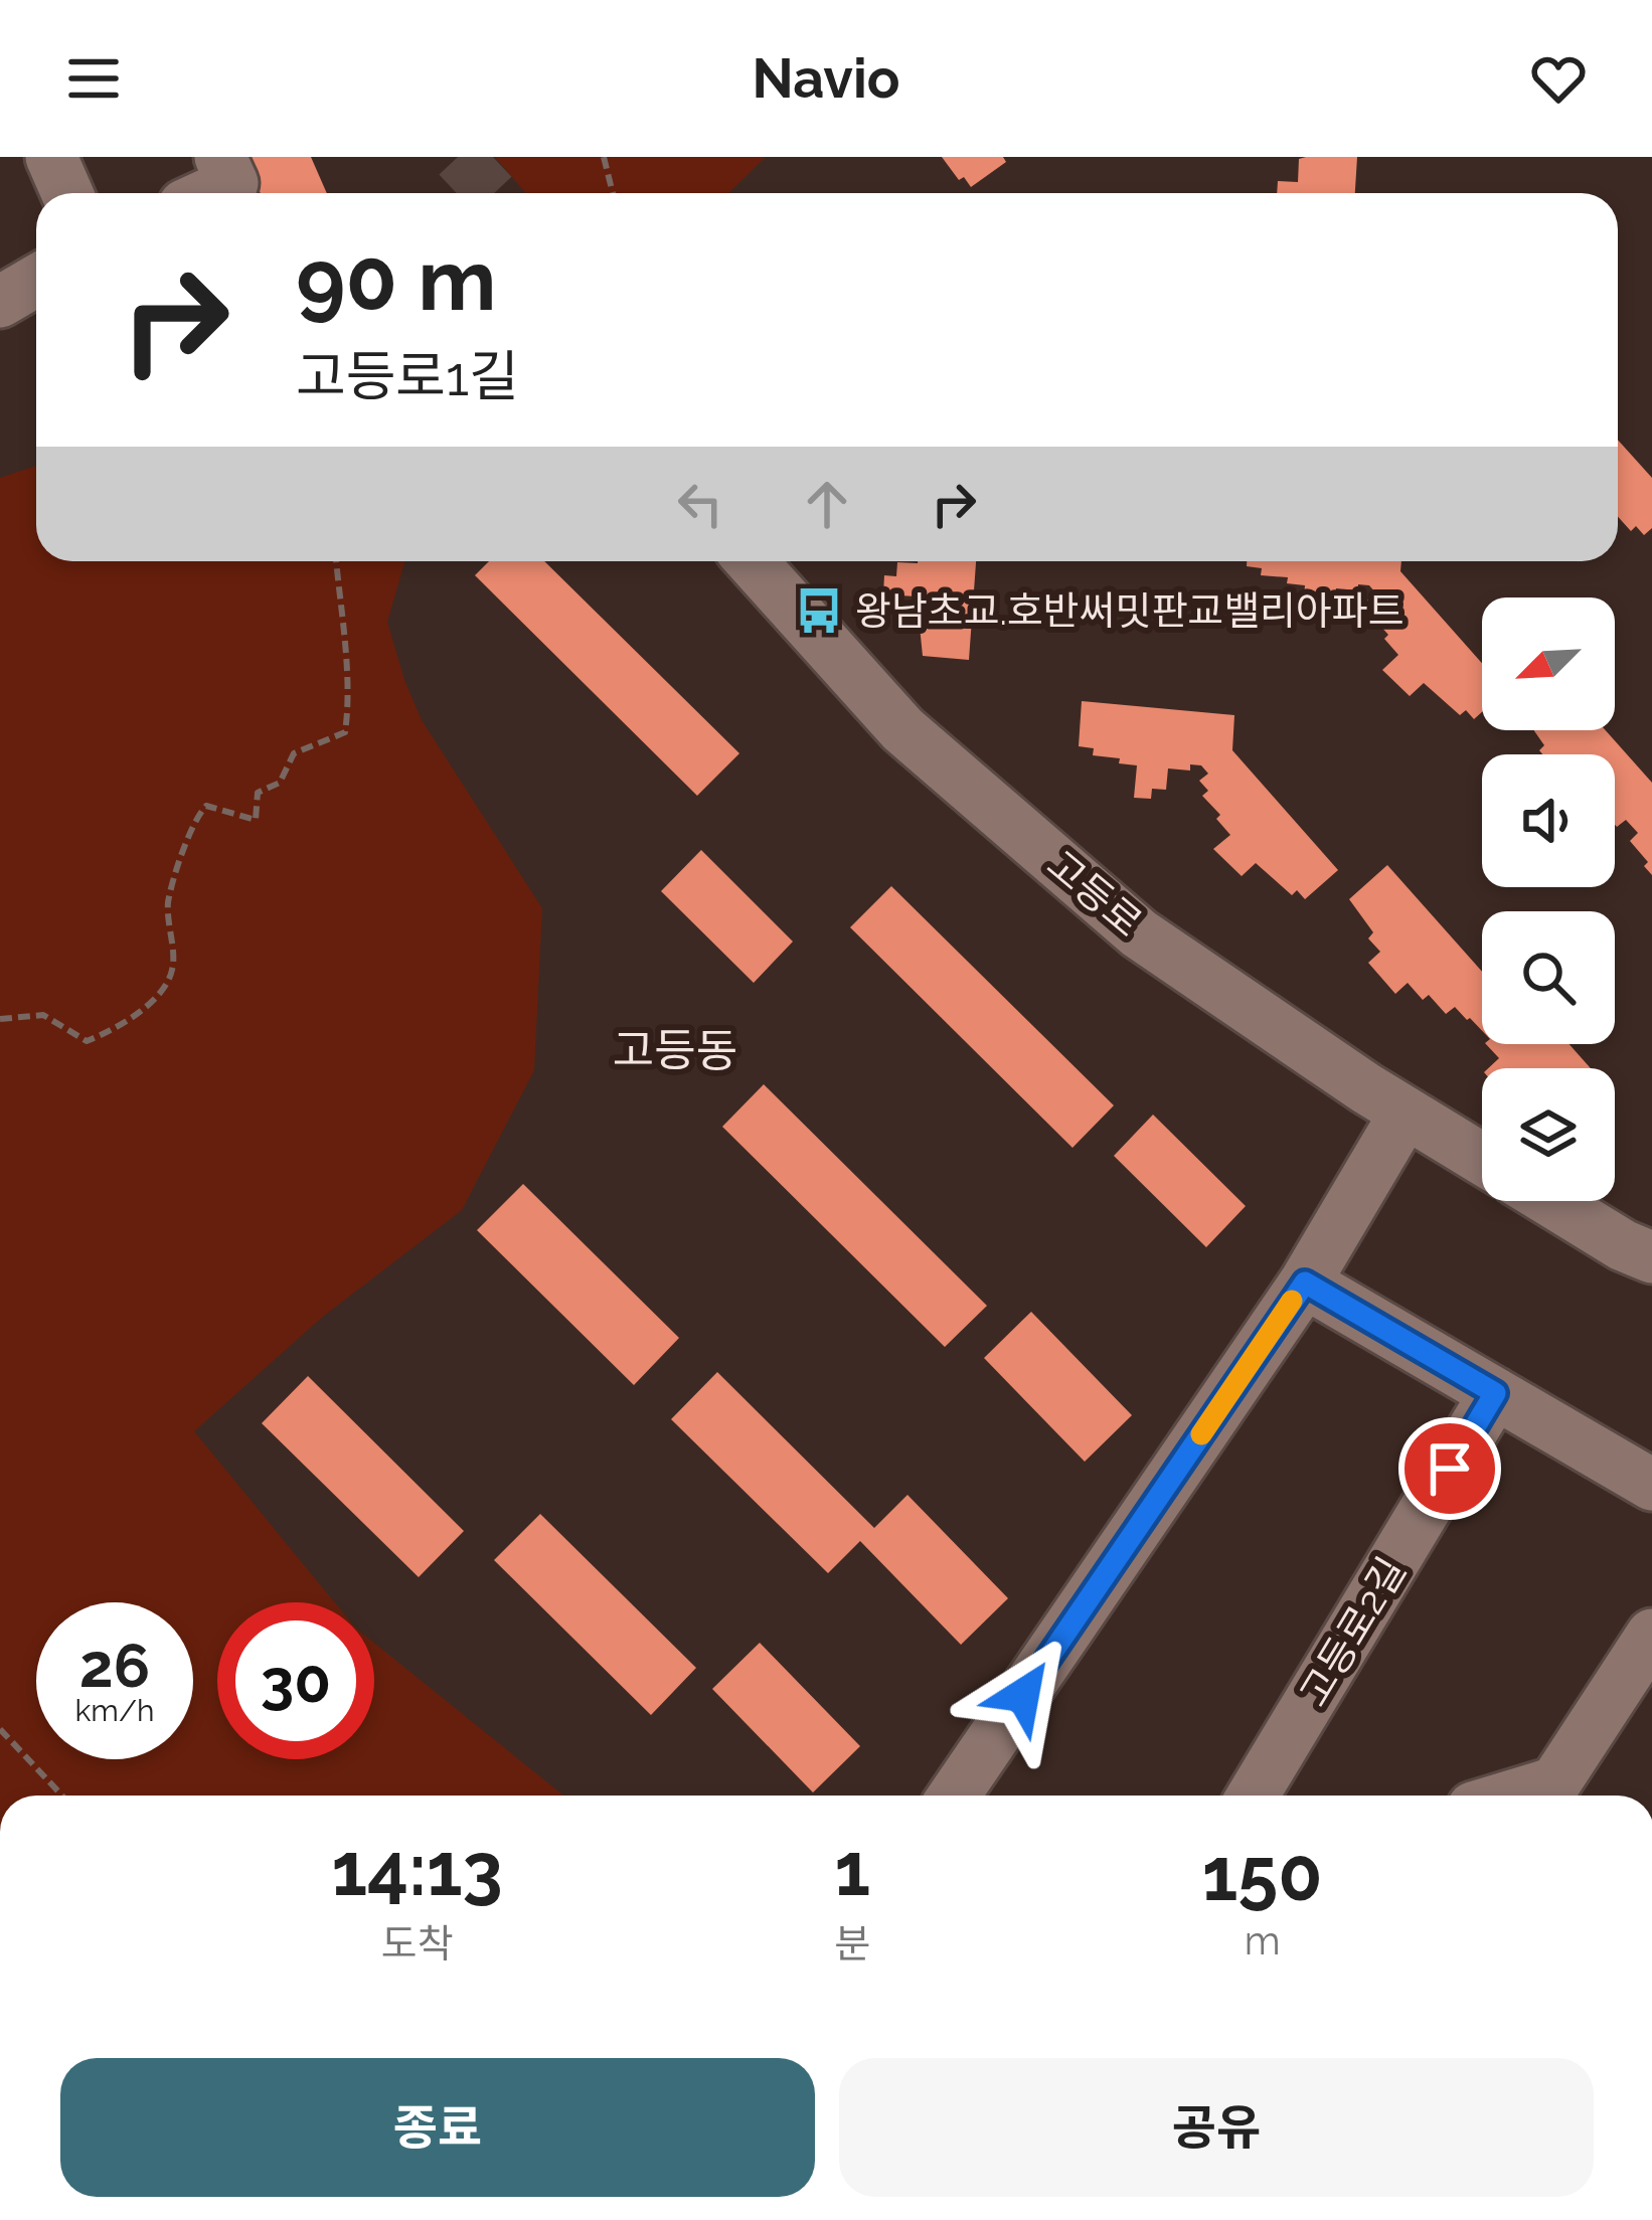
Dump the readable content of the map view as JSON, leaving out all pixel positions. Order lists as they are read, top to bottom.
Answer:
{
  "streets": {
    "street": ["고등로", "고등로2길"]
  },
  "districts": ["고등동"],
  "places": {
    "bus stop": ["왕남초교.호반써밋판교밸리아파트"]
  },
  "north": "bottom left",
  "page": {
    "header": "Navio",
    "turn": ["90 m", "고등로1길"],
    "speed": "26 km/h",
    "limit": "30",
    "eta": [
      "14:13",
      "도착",
      "1",
      "분",
      "150",
      "m"
    ],
    "buttons": ["종료", "공유"]
  }
}
